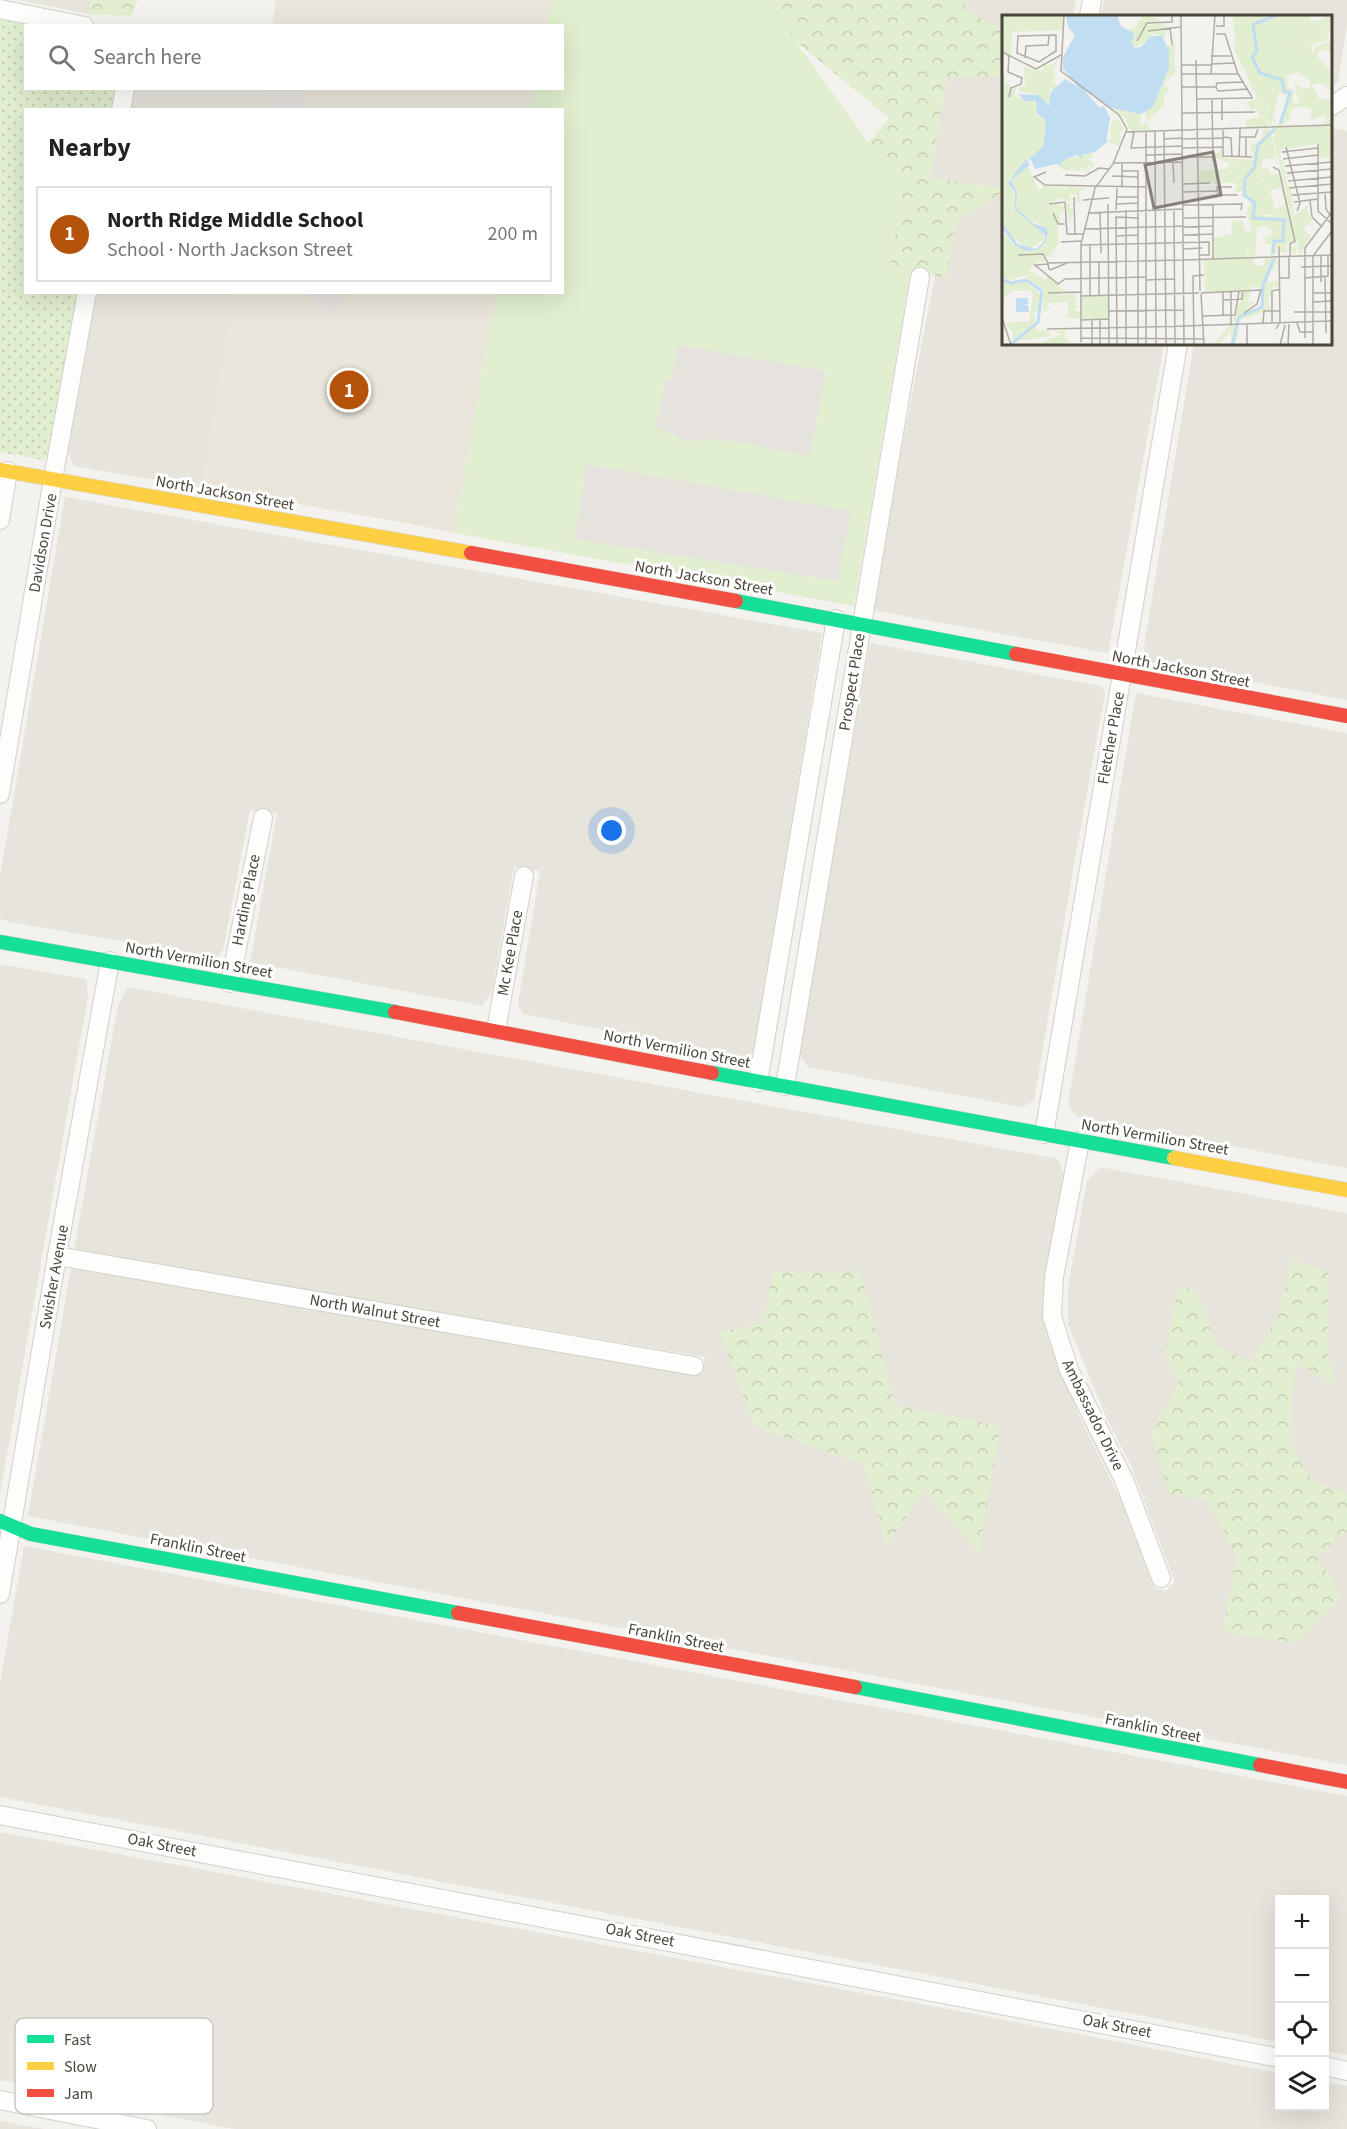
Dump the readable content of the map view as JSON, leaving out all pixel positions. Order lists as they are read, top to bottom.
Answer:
{
  "streets": {
    "street": [
      "North Jackson Street",
      "Davidson Drive",
      "Prospect Place",
      "Fletcher Place",
      "Harding Place",
      "Mc Kee Place",
      "North Vermilion Street",
      "Swisher Avenue",
      "North Walnut Street",
      "Ambassador Drive",
      "Franklin Street",
      "Oak Street"
    ]
  },
  "crossings": [
    ["North Jackson Street", "Davidson Drive"],
    ["North Jackson Street", "Prospect Place"],
    ["North Jackson Street", "Fletcher Place"],
    ["Prospect Place", "North Vermilion Street"],
    ["Fletcher Place", "North Vermilion Street"],
    ["Harding Place", "North Vermilion Street"],
    ["Mc Kee Place", "North Vermilion Street"],
    ["North Vermilion Street", "Swisher Avenue"],
    ["North Vermilion Street", "Ambassador Drive"],
    ["Swisher Avenue", "North Walnut Street"],
    ["Swisher Avenue", "Franklin Street"]
  ],
  "legend": ["Fast", "Slow", "Jam"],
  "page": {
    "search": "Search here",
    "heading": "Nearby",
    "list": [
      {
        "mark": "1",
        "name": "North Ridge Middle School",
        "note": "School · North Jackson Street",
        "value": "200 m"
      }
    ],
    "pins": "1",
    "map_buttons": ["+", "−"]
  }
}
